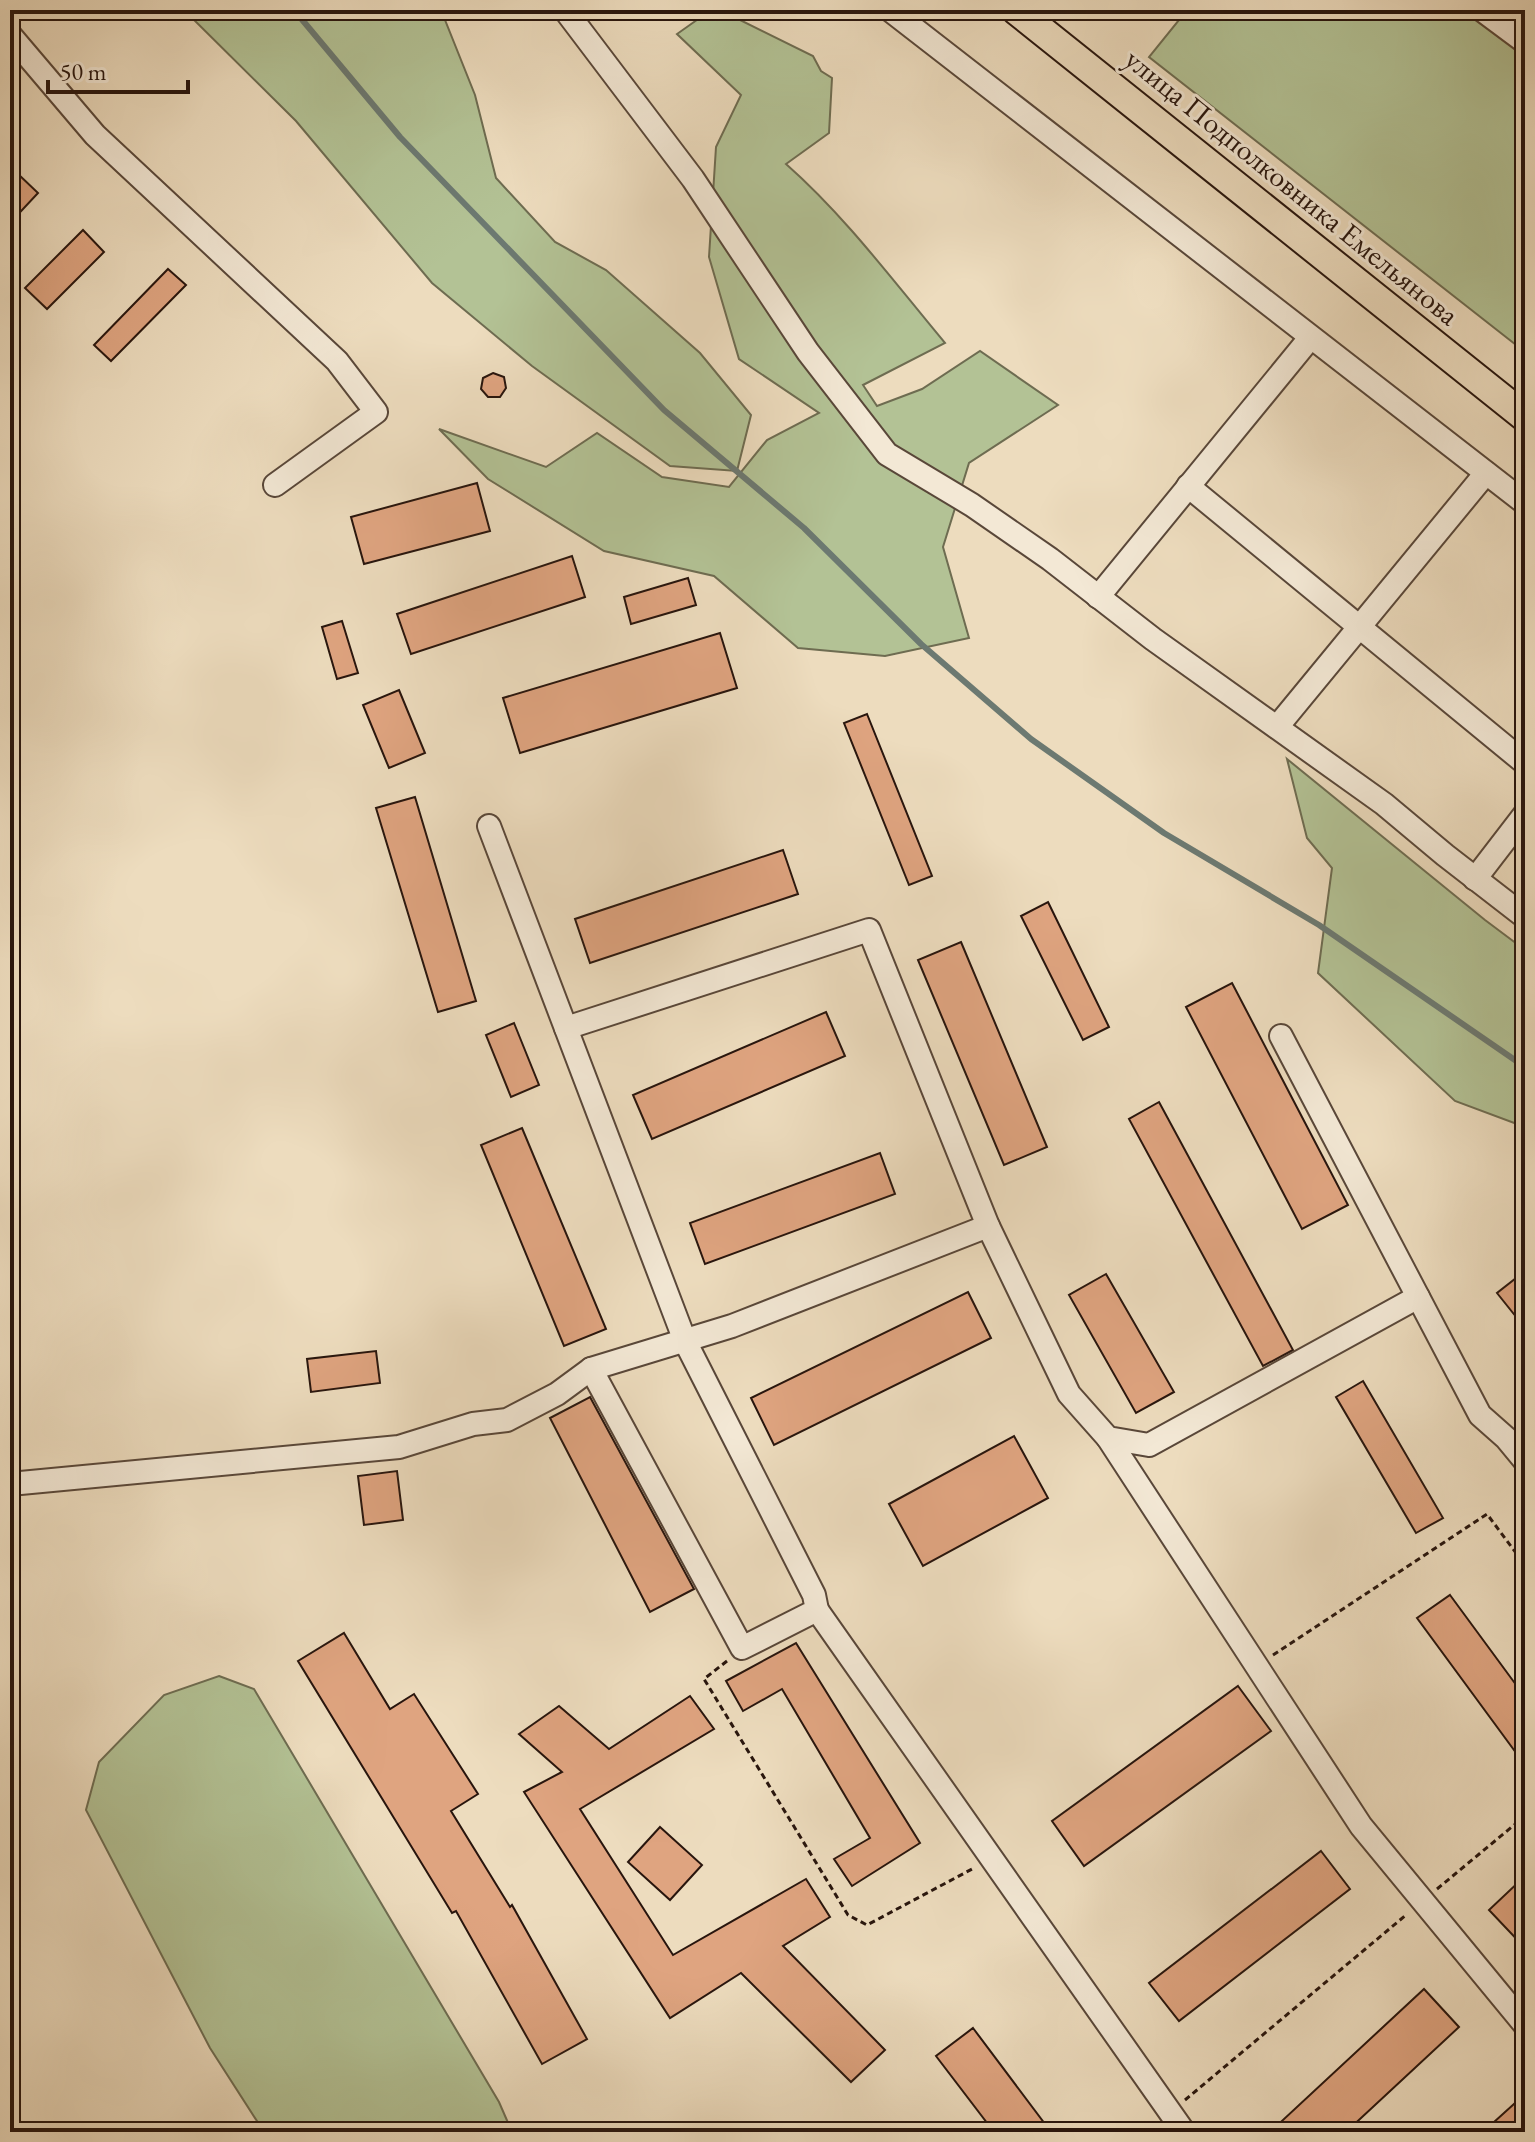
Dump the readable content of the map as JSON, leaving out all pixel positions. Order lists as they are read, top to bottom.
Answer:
{
  "streets": {
    "main road": ["улица Подполковника Емельянова"]
  },
  "scale_bar": "50 m"
}
